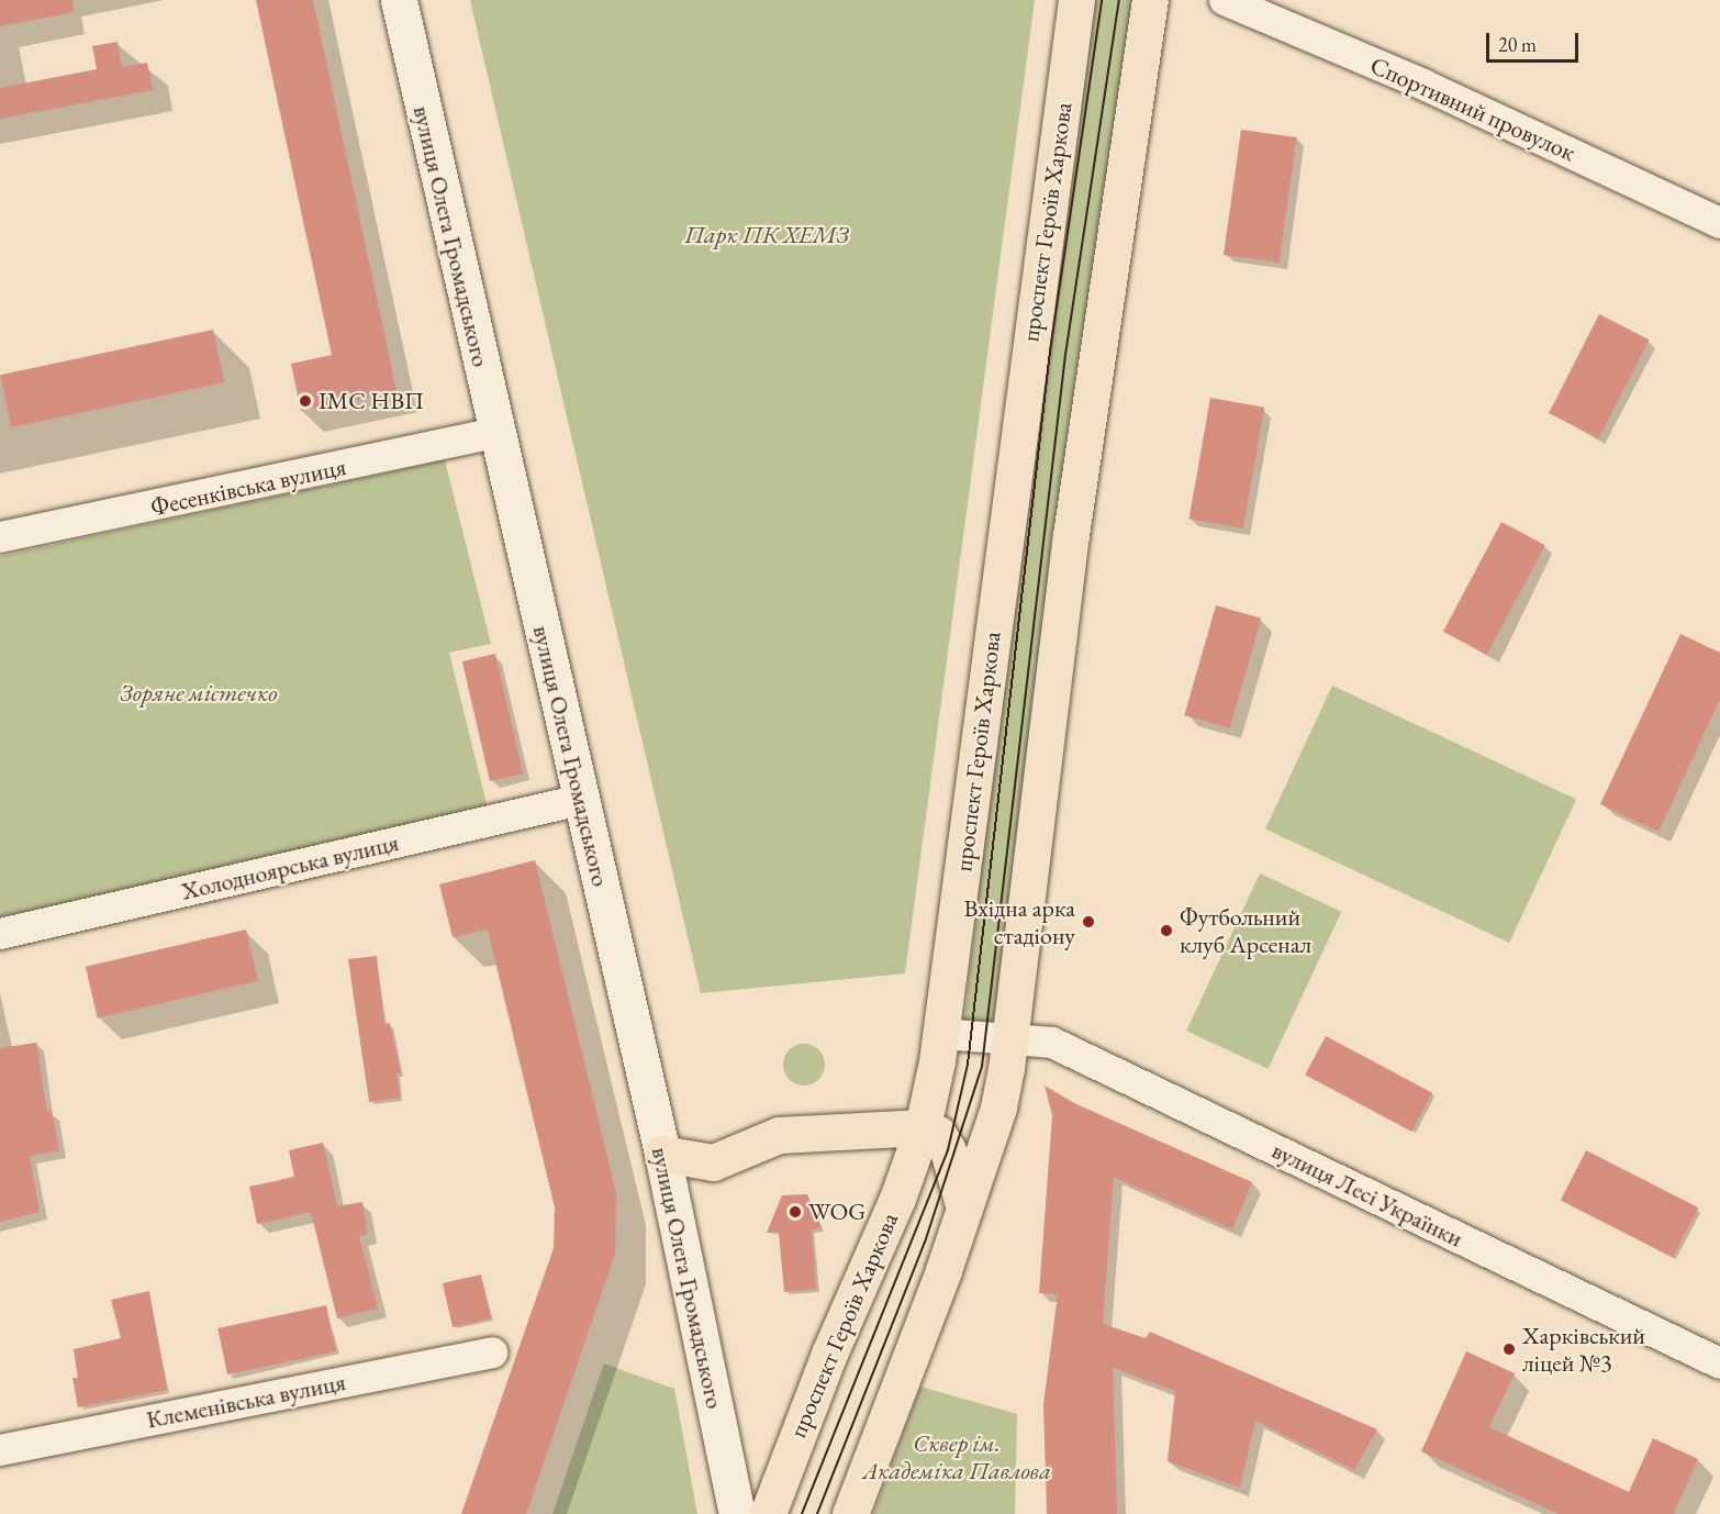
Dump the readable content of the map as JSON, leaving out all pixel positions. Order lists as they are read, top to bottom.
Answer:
{
  "streets": {
    "main road": ["проспект Героїв Харкова", "вулиця Олега Громадського"],
    "street": [
      "Спортивний провулок",
      "Фесенківська вулиця",
      "Холодноярська вулиця",
      "вулиця Лесі Українки",
      "Клеменівська вулиця"
    ]
  },
  "crossings": [
    ["проспект Героїв Харкова", "вулиця Лесі Українки"],
    ["вулиця Олега Громадського", "Фесенківська вулиця"],
    ["вулиця Олега Громадського", "Холодноярська вулиця"]
  ],
  "parks": ["Парк ПК ХЕМЗ", "Зоряне містечко", "Сквер ім. Академіка Павлова"],
  "places": [
    "ІМС НВП",
    "Вхідна арка стадіону",
    "Футбольний клуб Арсенал",
    "WOG",
    "Харківський ліцей №3"
  ],
  "scale_bar": "20 m"
}
